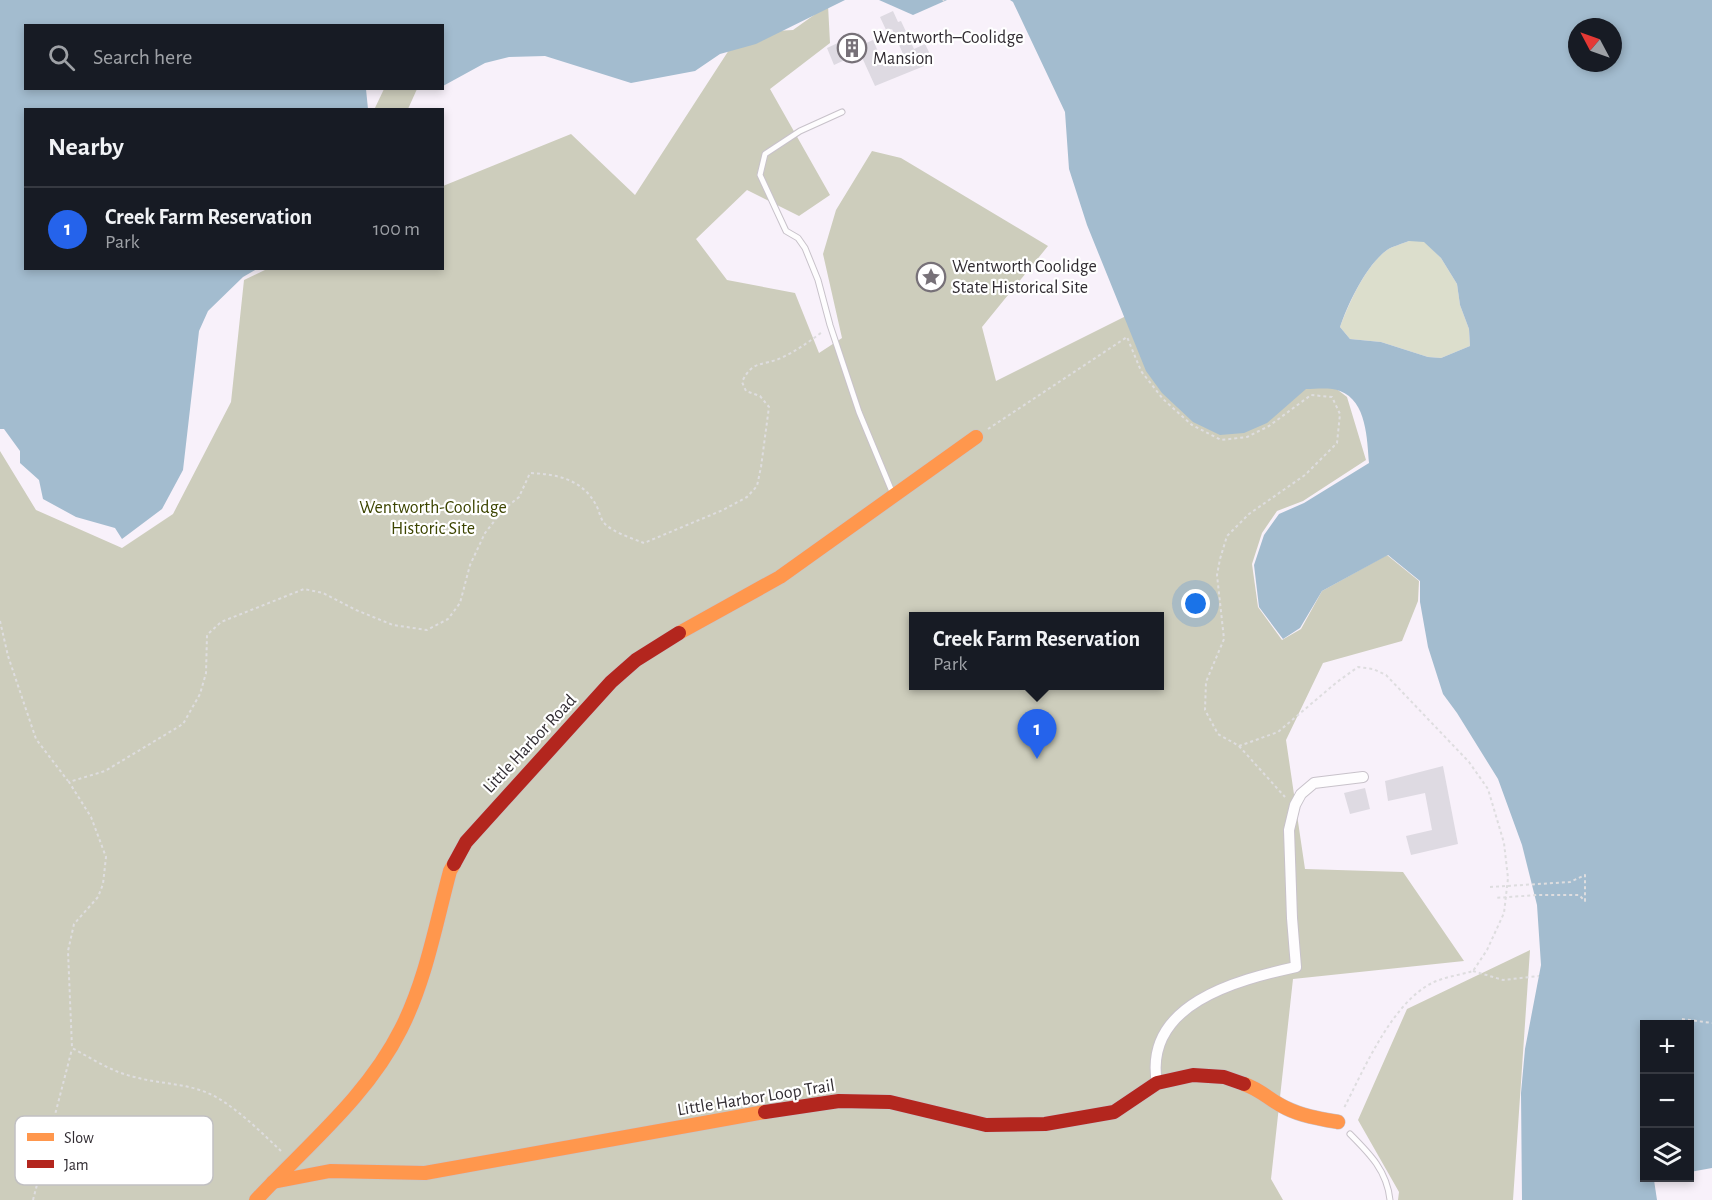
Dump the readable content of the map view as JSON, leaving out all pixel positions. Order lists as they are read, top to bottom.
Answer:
{
  "streets": {
    "street": ["Little Harbor Road", "Little Harbor Loop Trail"]
  },
  "crossings": [
    ["Little Harbor Road", "Little Harbor Loop Trail"]
  ],
  "parks": ["Wentworth-Coolidge Historic Site"],
  "places": {
    "building": ["Wentworth–Coolidge Mansion"],
    "place": ["Wentworth Coolidge State Historical Site"]
  },
  "legend": ["Slow", "Jam"],
  "north": "top left",
  "page": {
    "search": "Search here",
    "heading": "Nearby",
    "list": [
      {
        "mark": "1",
        "name": "Creek Farm Reservation",
        "note": "Park",
        "value": "100 m"
      }
    ],
    "popup": ["Creek Farm Reservation", "Park"],
    "pins": "1",
    "map_buttons": ["+", "−"]
  }
}
